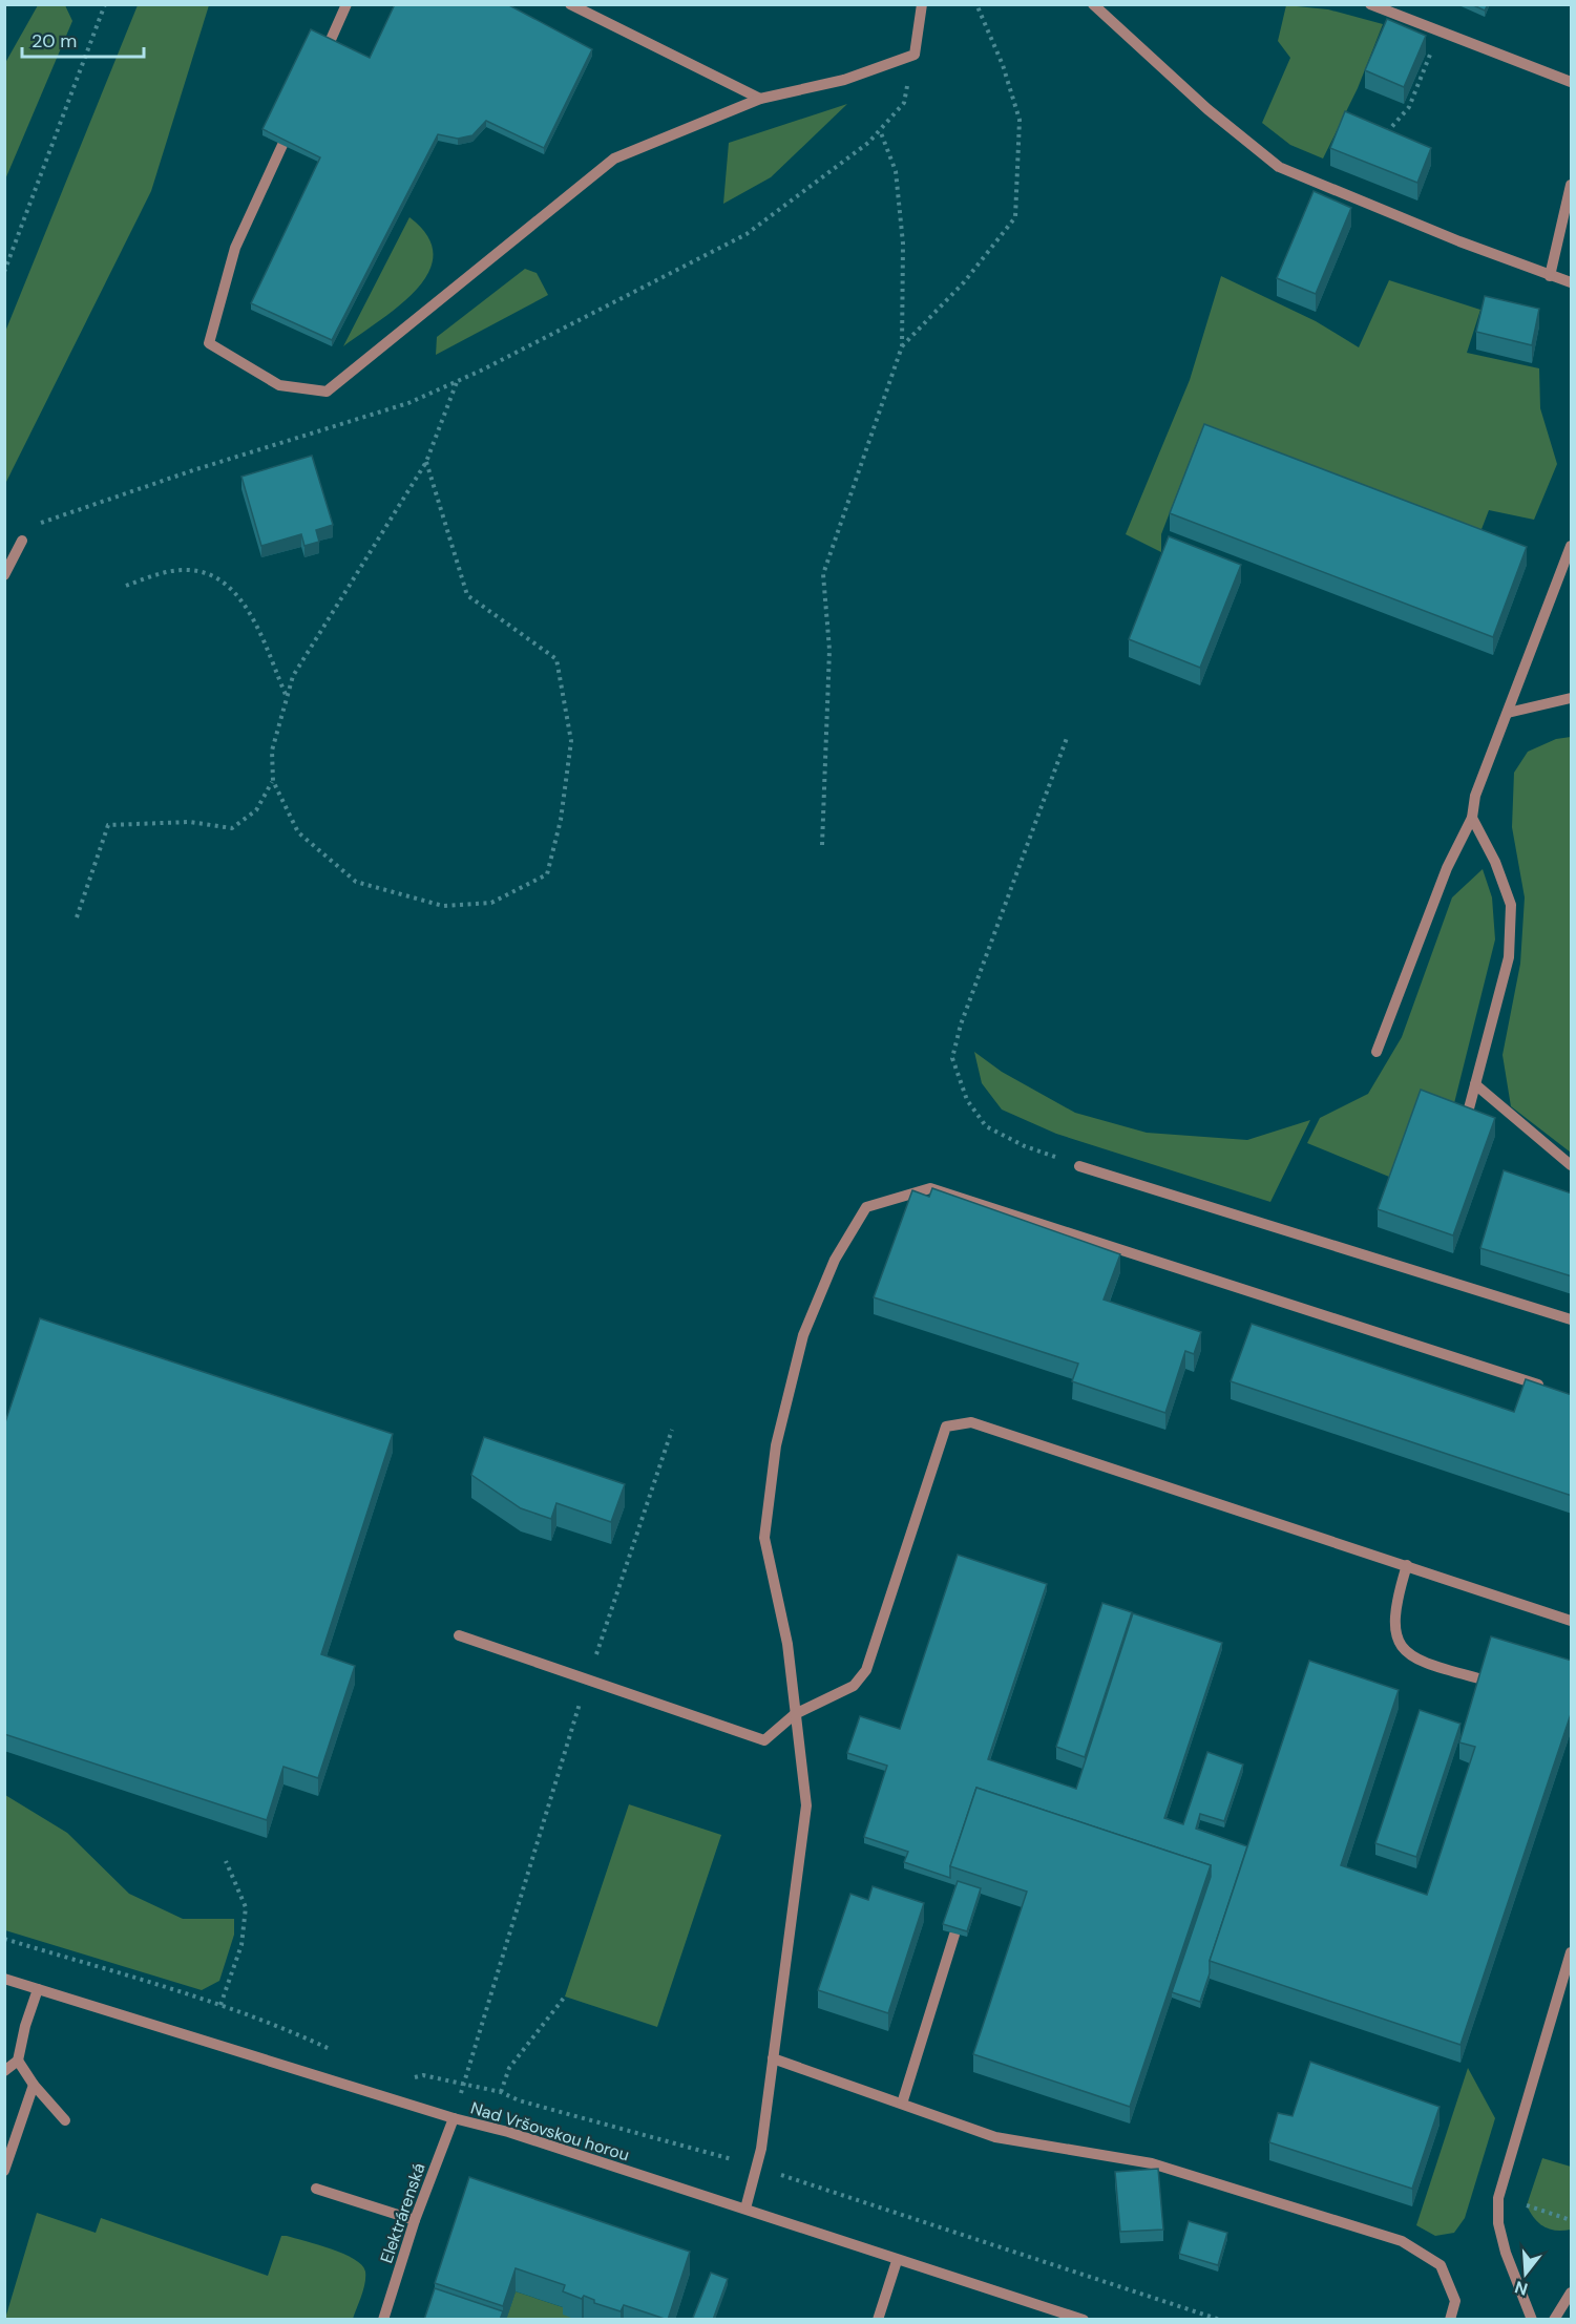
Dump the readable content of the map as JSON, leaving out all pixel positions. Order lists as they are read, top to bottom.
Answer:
{
  "streets": {
    "street": ["Nad Vršovskou horou", "Elektrárenská"]
  },
  "crossings": [
    ["Nad Vršovskou horou", "Elektrárenská"]
  ],
  "scale_bar": "20 m",
  "north": "bottom"
}
